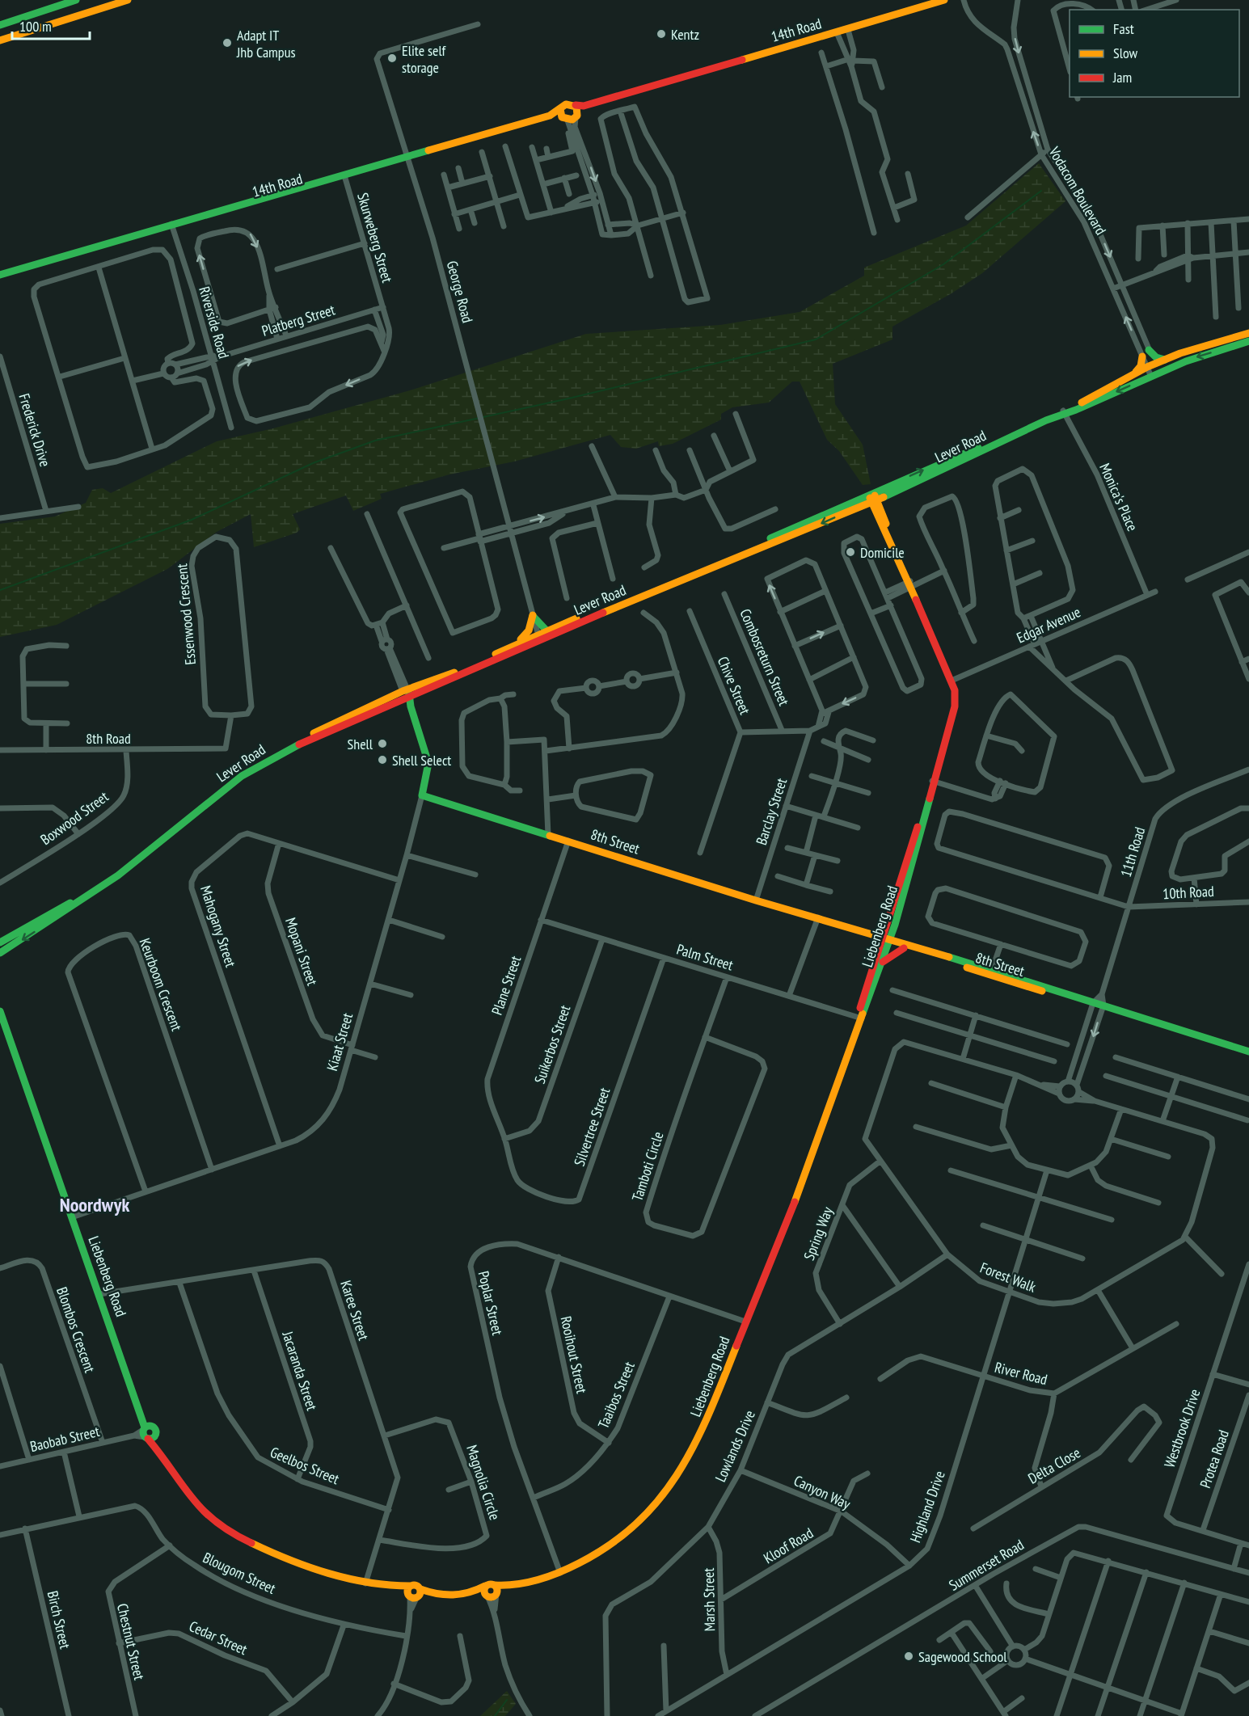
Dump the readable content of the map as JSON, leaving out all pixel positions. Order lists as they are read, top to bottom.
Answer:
{
  "streets": {
    "main road": [
      "14th Road",
      "Lever Road",
      "8th Street",
      "Liebenberg Road",
      "Kiaat Street"
    ],
    "street": [
      "Vodacom Boulevard",
      "Skurweberg Street",
      "George Road",
      "Platberg Street",
      "Riverside Road",
      "Frederick Drive",
      "Monica's Place",
      "Essenwood Crescent",
      "Edgar Avenue",
      "Combosreturn Street",
      "Chive Street",
      "8th Road",
      "Barclay Street",
      "Boxwood Street",
      "11th Road",
      "10th Road",
      "Mahogany Street",
      "Mopani Street",
      "Palm Street",
      "Keurboom Crescent",
      "Plane Street",
      "Suikerbos Street",
      "Silvertree Street",
      "Tamboti Circle",
      "Spring Way",
      "Forest Walk",
      "Poplar Street",
      "Karee Street",
      "Blombos Crescent",
      "Rooihout Street",
      "Jacaranda Street",
      "River Road",
      "Taaibos Street",
      "Westbrook Drive",
      "Baobab Street",
      "Lowlands Drive",
      "Protea Road",
      "Geelbos Street",
      "Delta Close",
      "Magnolia Circle",
      "Canyon Way",
      "Highland Drive",
      "Kloof Road",
      "Summerset Road",
      "Blougom Street",
      "Marsh Street",
      "Birch Street",
      "Cedar Street",
      "Chestnut Street"
    ]
  },
  "crossings": [
    ["14th Road", "Skurweberg Street"],
    ["14th Road", "George Road"],
    ["14th Road", "Riverside Road"],
    ["Vodacom Boulevard", "Lever Road"],
    ["Skurweberg Street", "Platberg Street"],
    ["George Road", "Lever Road"],
    ["Platberg Street", "Riverside Road"],
    ["Lever Road", "Monica's Place"],
    ["Lever Road", "Liebenberg Road"],
    ["Lever Road", "Kiaat Street"],
    ["Monica's Place", "Edgar Avenue"],
    ["Essenwood Crescent", "8th Road"],
    ["Edgar Avenue", "Liebenberg Road"],
    ["8th Road", "Boxwood Street"],
    ["Barclay Street", "8th Street"],
    ["8th Street", "11th Road"],
    ["8th Street", "Liebenberg Road"],
    ["8th Street", "Plane Street"],
    ["8th Street", "Kiaat Street"],
    ["11th Road", "10th Road"],
    ["Mahogany Street", "Mopani Street"],
    ["Mahogany Street", "Kiaat Street"],
    ["Liebenberg Road", "Palm Street"],
    ["Liebenberg Road", "Kiaat Street"],
    ["Liebenberg Road", "Poplar Street"],
    ["Liebenberg Road", "Karee Street"],
    ["Liebenberg Road", "Baobab Street"],
    ["Mopani Street", "Kiaat Street"],
    ["Palm Street", "Plane Street"],
    ["Palm Street", "Suikerbos Street"],
    ["Palm Street", "Silvertree Street"],
    ["Palm Street", "Tamboti Circle"],
    ["Keurboom Crescent", "Kiaat Street"],
    ["Plane Street", "Suikerbos Street"],
    ["Plane Street", "Silvertree Street"],
    ["Suikerbos Street", "Silvertree Street"],
    ["Spring Way", "Forest Walk"],
    ["Spring Way", "Lowlands Drive"],
    ["Forest Walk", "Lowlands Drive"],
    ["Forest Walk", "Highland Drive"],
    ["Poplar Street", "Rooihout Street"],
    ["Poplar Street", "Taaibos Street"],
    ["Karee Street", "Jacaranda Street"],
    ["Karee Street", "Geelbos Street"],
    ["Karee Street", "Magnolia Circle"],
    ["Blombos Crescent", "Baobab Street"],
    ["Rooihout Street", "Taaibos Street"],
    ["Jacaranda Street", "Geelbos Street"],
    ["River Road", "Highland Drive"],
    ["Westbrook Drive", "Protea Road"],
    ["Lowlands Drive", "Canyon Way"],
    ["Lowlands Drive", "Marsh Street"],
    ["Canyon Way", "Highland Drive"],
    ["Canyon Way", "Kloof Road"],
    ["Highland Drive", "Marsh Street"],
    ["Kloof Road", "Marsh Street"],
    ["Blougom Street", "Birch Street"],
    ["Blougom Street", "Chestnut Street"],
    ["Cedar Street", "Chestnut Street"]
  ],
  "districts": ["Noordwyk"],
  "places": [
    "Kentz",
    "Adapt IT Jhb Campus",
    "Elite self storage",
    "Domicile",
    "Shell",
    "Shell Select",
    "Sagewood School"
  ],
  "legend": ["Fast", "Slow", "Jam"],
  "scale_bar": "100 m"
}
